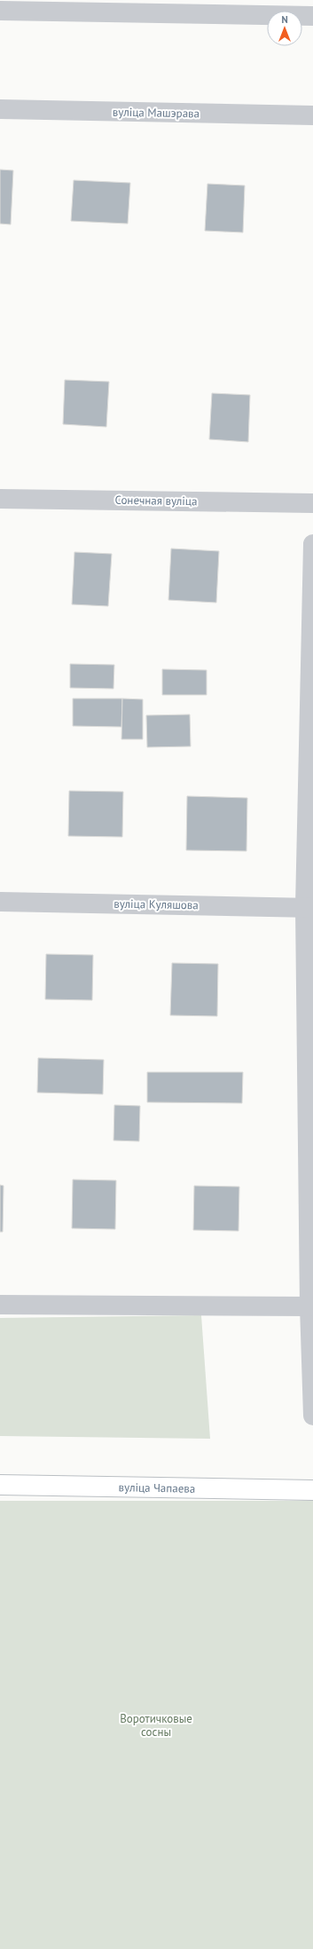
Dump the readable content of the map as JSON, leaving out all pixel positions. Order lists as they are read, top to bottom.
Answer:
{
  "streets": {
    "main road": ["вуліца Чапаева"],
    "street": ["вуліца Машэрава", "Сонечная вуліца", "вуліца Куляшова"]
  },
  "parks": ["Воротичковые сосны"],
  "north": "top"
}
